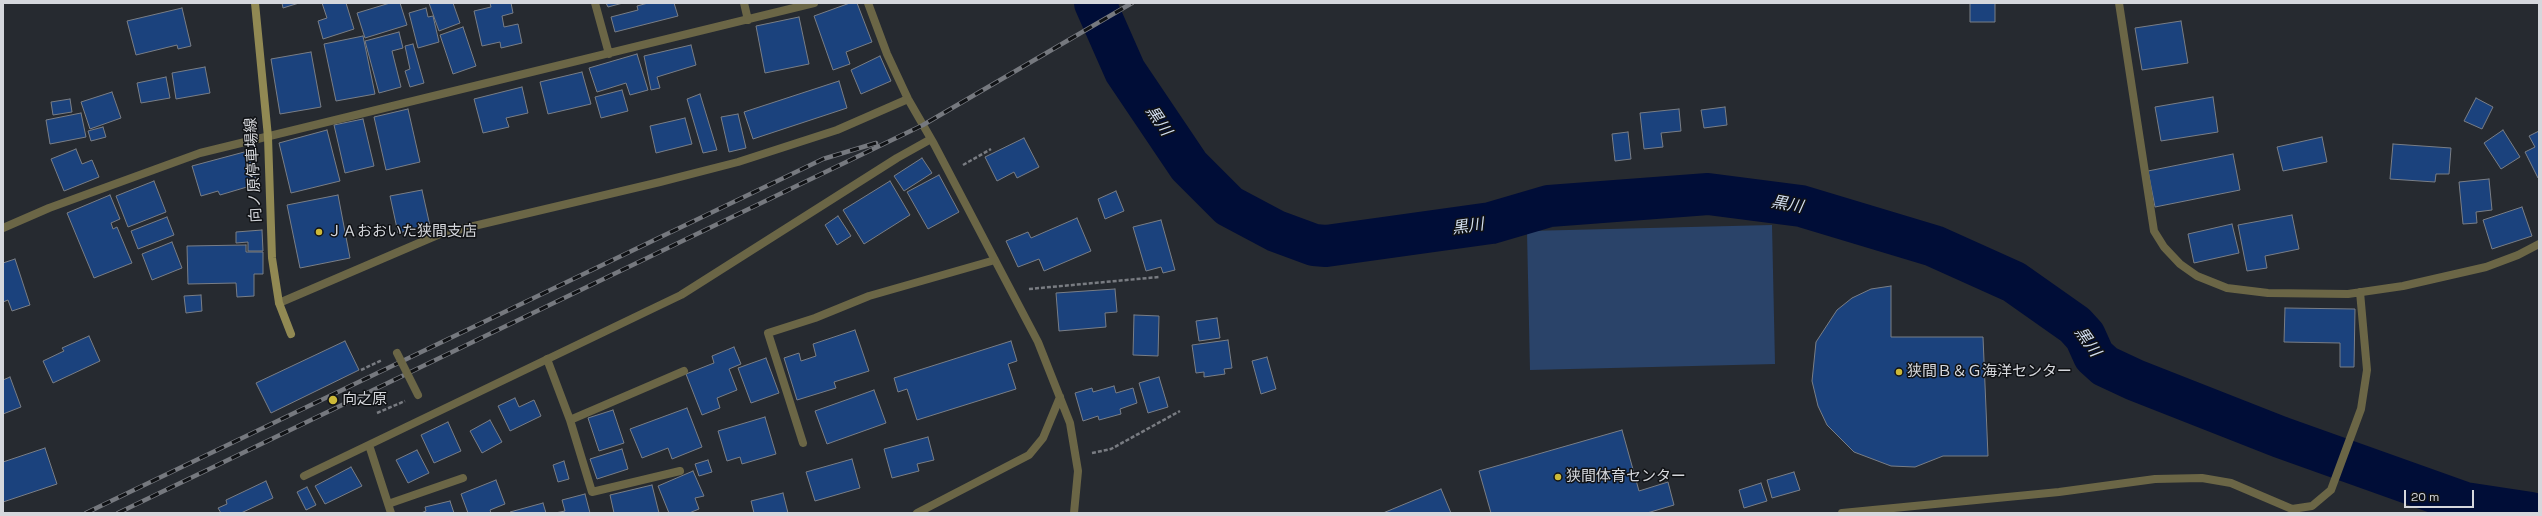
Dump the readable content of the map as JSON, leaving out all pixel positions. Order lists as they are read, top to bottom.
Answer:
{
  "streets": {
    "main road": ["向ノ原停車場線"]
  },
  "water": ["黒川"],
  "places": [
    "ＪＡおおいた狭間支店",
    "狭間Ｂ＆Ｇ海洋センター",
    "向之原",
    "狭間体育センター"
  ],
  "scale_bar": "20 m"
}
